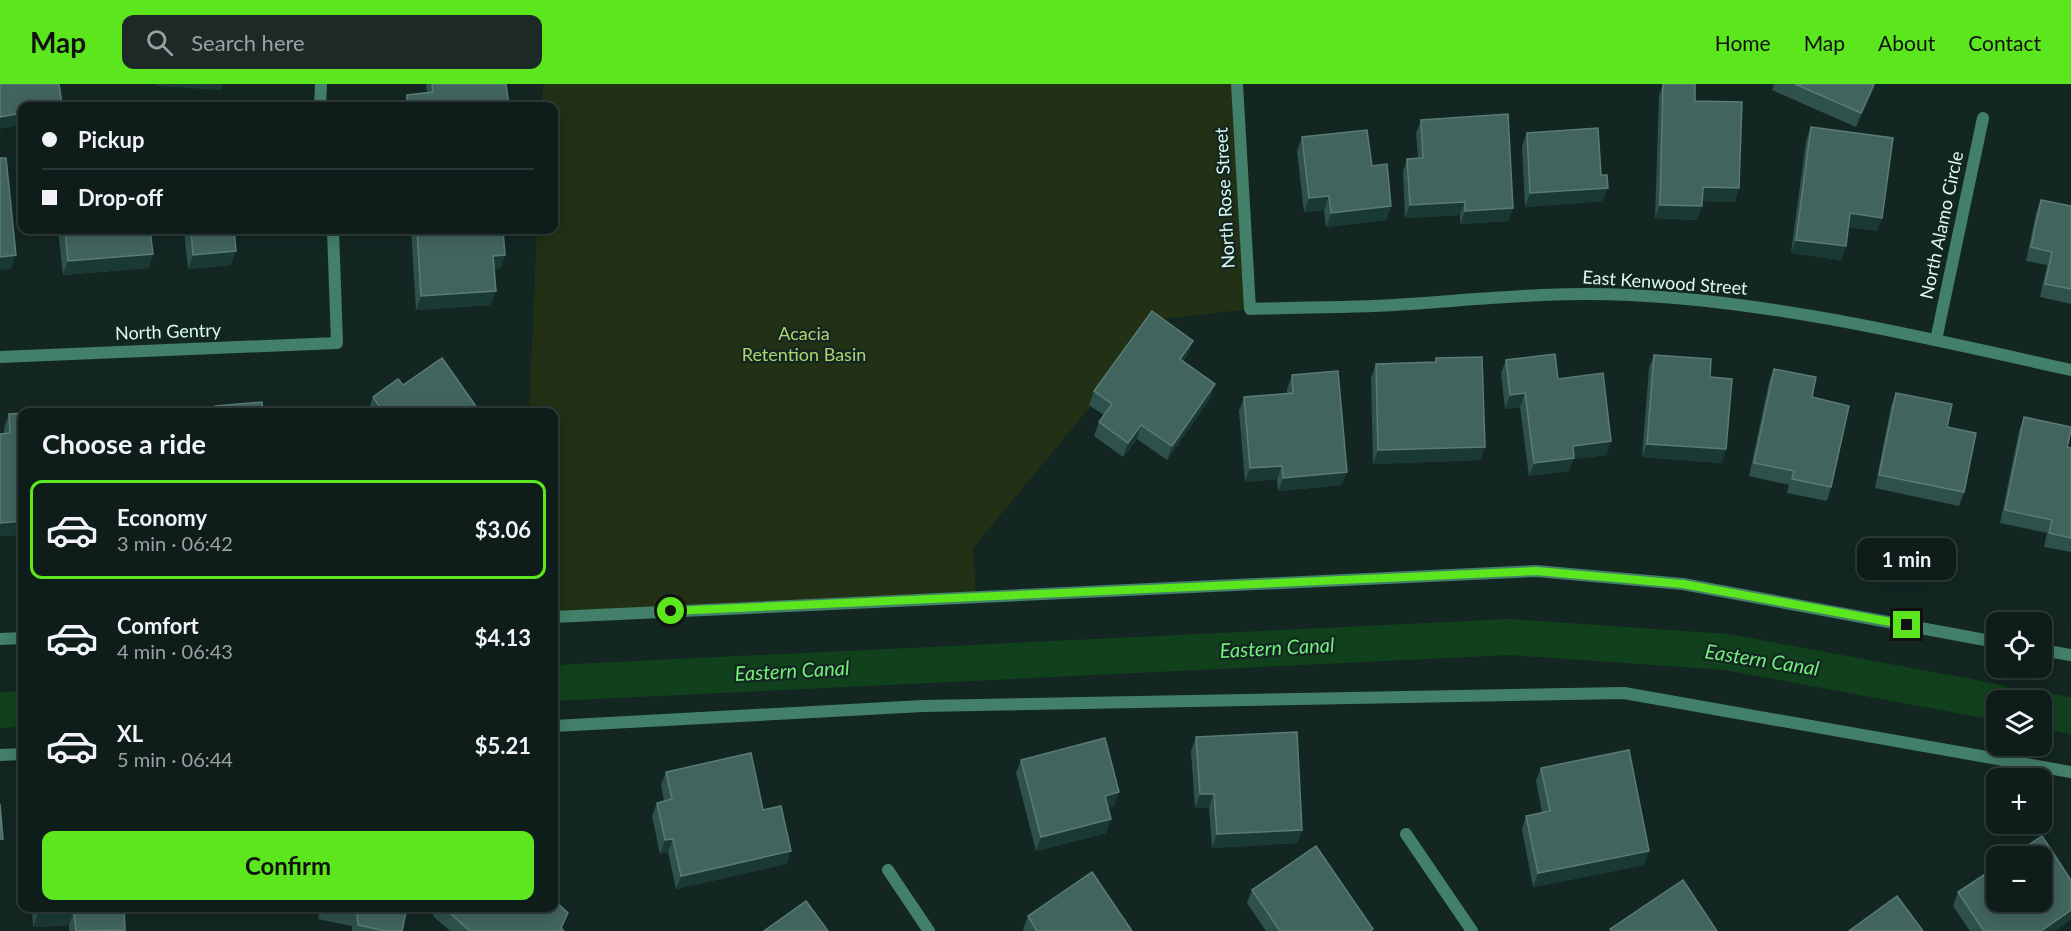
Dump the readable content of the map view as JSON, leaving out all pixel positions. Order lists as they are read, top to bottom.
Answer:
{
  "streets": {
    "street": [
      "North Rose Street",
      "North Alamo Circle",
      "East Kenwood Street",
      "North Gentry"
    ]
  },
  "crossings": [
    ["North Rose Street", "East Kenwood Street"],
    ["North Alamo Circle", "East Kenwood Street"]
  ],
  "water": ["Eastern Canal"],
  "parks": ["Acacia Retention Basin"],
  "page": {
    "header": "Map",
    "search": "Search here",
    "nav": [
      "Home",
      "Map",
      "About",
      "Contact"
    ],
    "banner": ["Pickup", "Drop-off"],
    "heading": "Choose a ride",
    "list": [
      {
        "name": "Economy",
        "note": "3 min · 06:42",
        "value": "$3.06"
      },
      {
        "name": "Comfort",
        "note": "4 min · 06:43",
        "value": "$4.13"
      },
      {
        "name": "XL",
        "note": "5 min · 06:44",
        "value": "$5.21"
      }
    ],
    "bubble": "1 min",
    "map_buttons": ["+", "−"],
    "buttons": "Confirm"
  }
}
